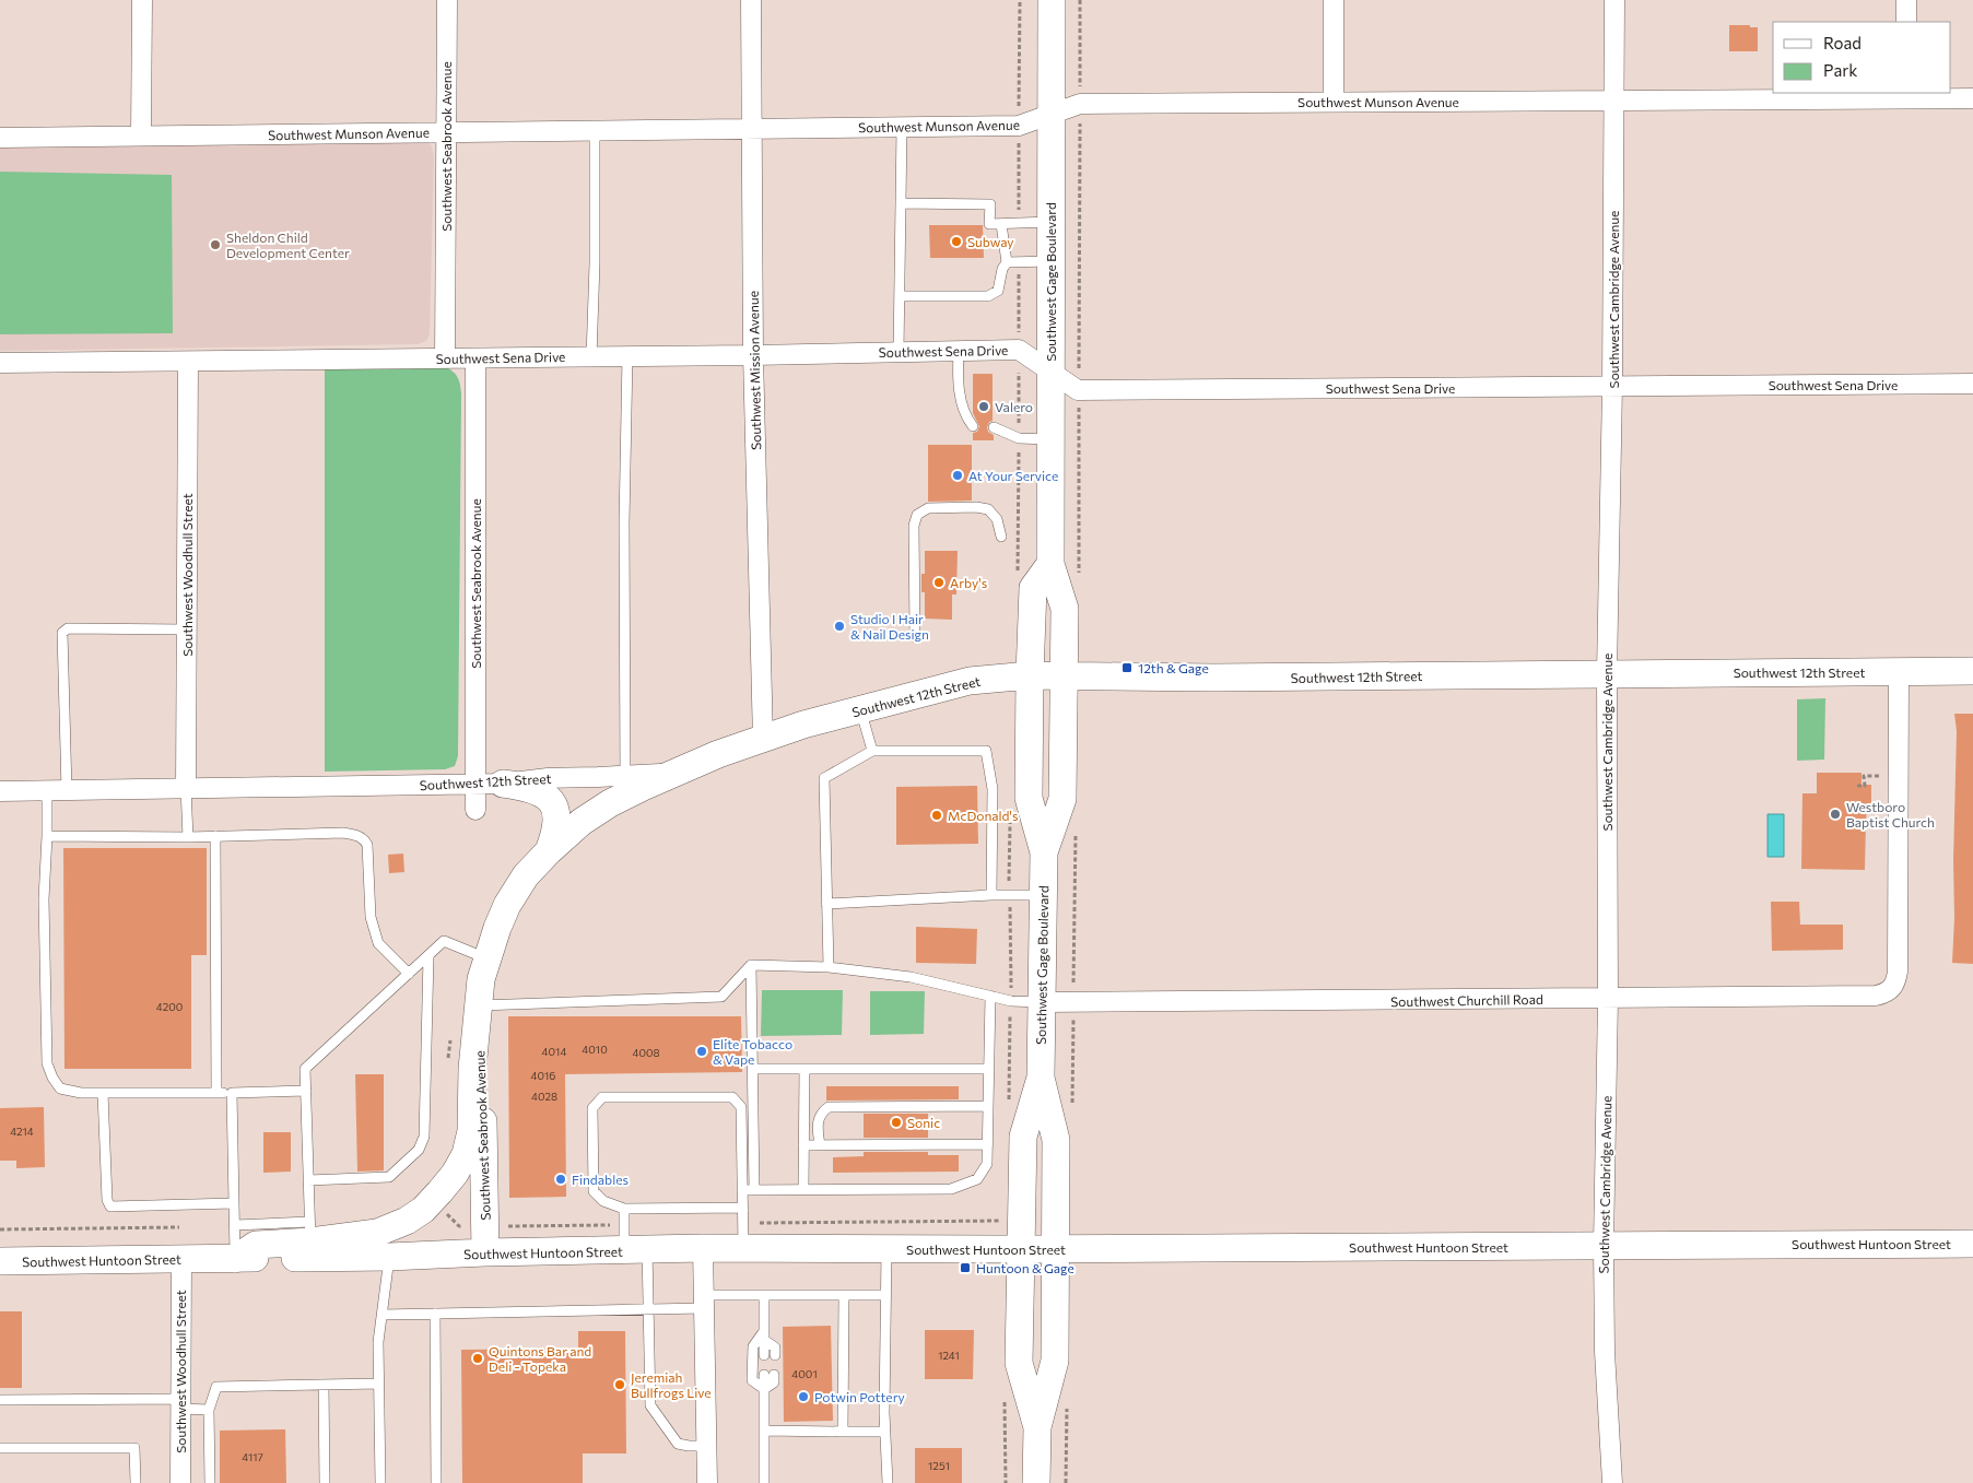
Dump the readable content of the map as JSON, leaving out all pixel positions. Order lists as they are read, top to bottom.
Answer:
{
  "streets": {
    "main road": [
      "Southwest Seabrook Avenue",
      "Southwest Gage Boulevard",
      "Southwest 12th Street",
      "Southwest Huntoon Street"
    ],
    "street": [
      "Southwest Munson Avenue",
      "Southwest Cambridge Avenue",
      "Southwest Sena Drive",
      "Southwest Mission Avenue",
      "Southwest Woodhull Street",
      "Southwest Churchill Road"
    ]
  },
  "crossings": [
    ["Southwest Munson Avenue", "Southwest Seabrook Avenue"],
    ["Southwest Munson Avenue", "Southwest Gage Boulevard"],
    ["Southwest Munson Avenue", "Southwest Cambridge Avenue"],
    ["Southwest Munson Avenue", "Southwest Mission Avenue"],
    ["Southwest Seabrook Avenue", "Southwest Sena Drive"],
    ["Southwest Seabrook Avenue", "Southwest 12th Street"],
    ["Southwest Seabrook Avenue", "Southwest Huntoon Street"],
    ["Southwest Gage Boulevard", "Southwest Sena Drive"],
    ["Southwest Gage Boulevard", "Southwest 12th Street"],
    ["Southwest Gage Boulevard", "Southwest Churchill Road"],
    ["Southwest Gage Boulevard", "Southwest Huntoon Street"],
    ["Southwest Cambridge Avenue", "Southwest Sena Drive"],
    ["Southwest Cambridge Avenue", "Southwest 12th Street"],
    ["Southwest Cambridge Avenue", "Southwest Churchill Road"],
    ["Southwest Cambridge Avenue", "Southwest Huntoon Street"],
    ["Southwest Sena Drive", "Southwest Mission Avenue"],
    ["Southwest Sena Drive", "Southwest Woodhull Street"],
    ["Southwest Mission Avenue", "Southwest 12th Street"],
    ["Southwest Woodhull Street", "Southwest 12th Street"],
    ["Southwest Woodhull Street", "Southwest Huntoon Street"]
  ],
  "places": {
    "other": [
      "Subway",
      "Sheldon Child Development Center",
      "Valero",
      "At Your Service",
      "Arby's",
      "Studio I Hair & Nail Design",
      "Westboro Baptist Church",
      "McDonald's",
      "Elite Tobacco & Vape",
      "Sonic",
      "Findables",
      "Quintons Bar and Deli - Topeka",
      "Jeremiah Bullfrogs Live",
      "Potwin Pottery"
    ],
    "transit": ["12th & Gage", "Huntoon & Gage"]
  },
  "house_numbers": [
    "4200",
    "4010",
    "4014",
    "4008",
    "4016",
    "4028",
    "4214",
    "1241",
    "4001",
    "4117",
    "1251"
  ],
  "legend": ["Road", "Park"]
}
